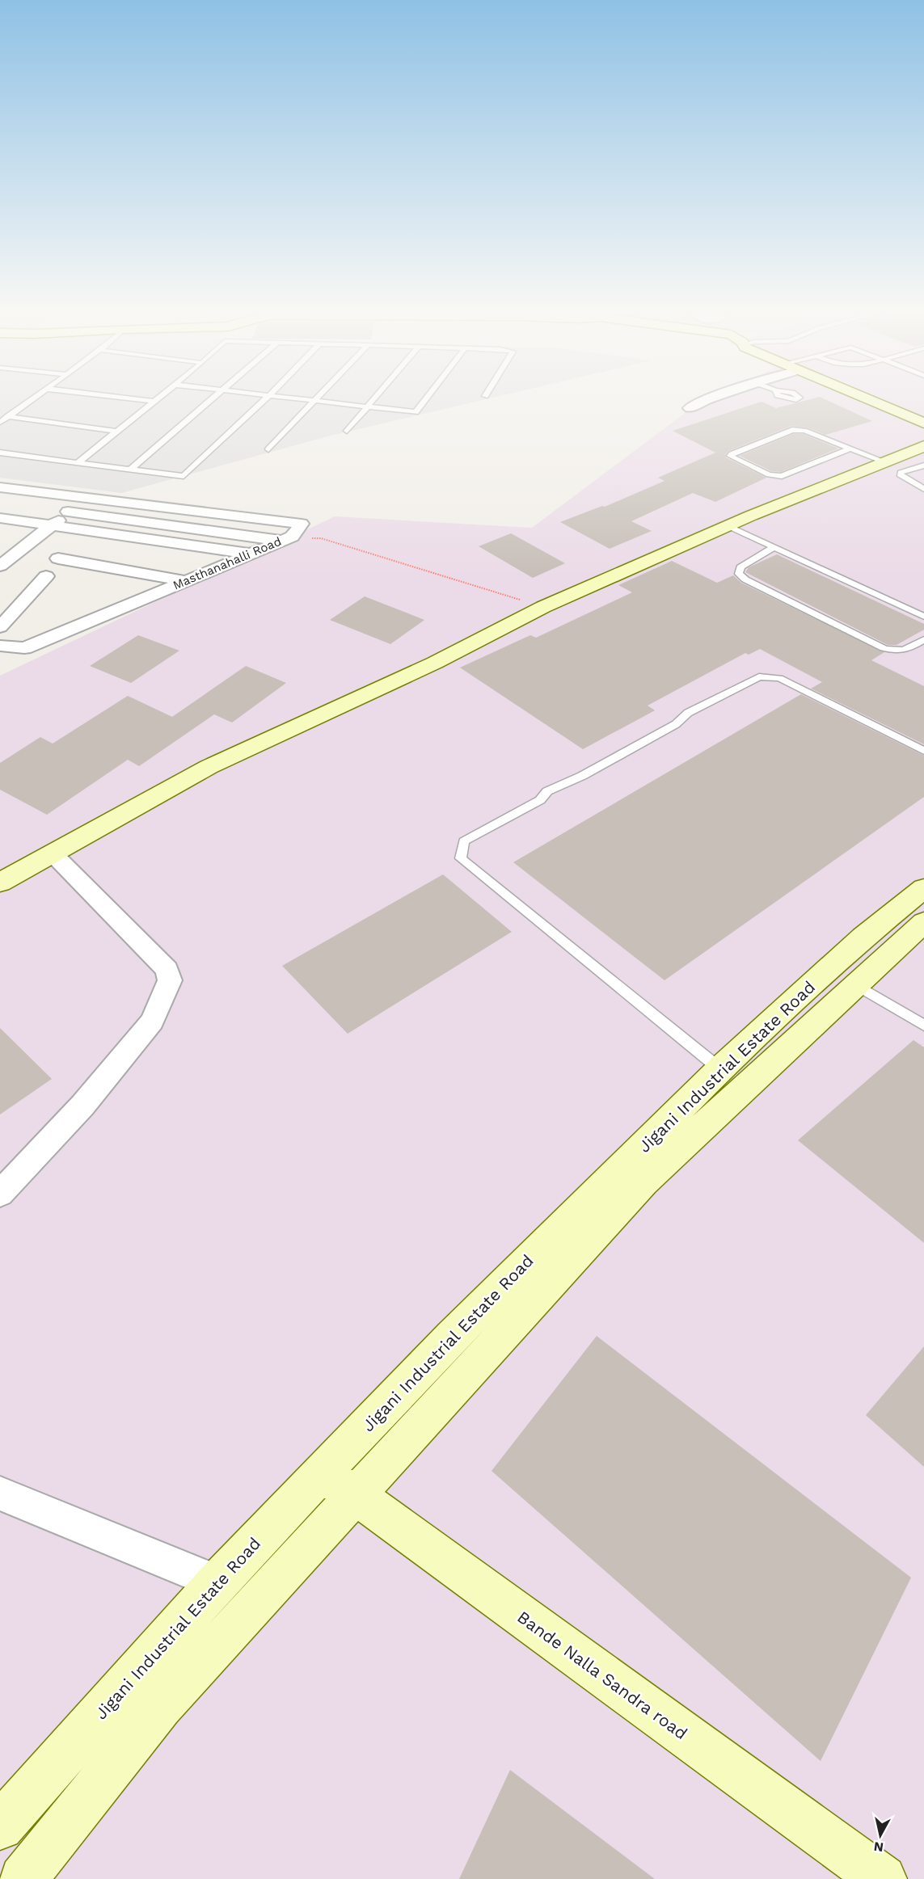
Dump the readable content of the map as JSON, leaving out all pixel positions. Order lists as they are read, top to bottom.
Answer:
{
  "streets": {
    "street": ["Masthanahalli Road", "Jigani Industrial Estate Road", "Bande Nalla Sandra road"]
  },
  "crossings": [
    ["Jigani Industrial Estate Road", "Bande Nalla Sandra road"]
  ],
  "north": "bottom"
}
